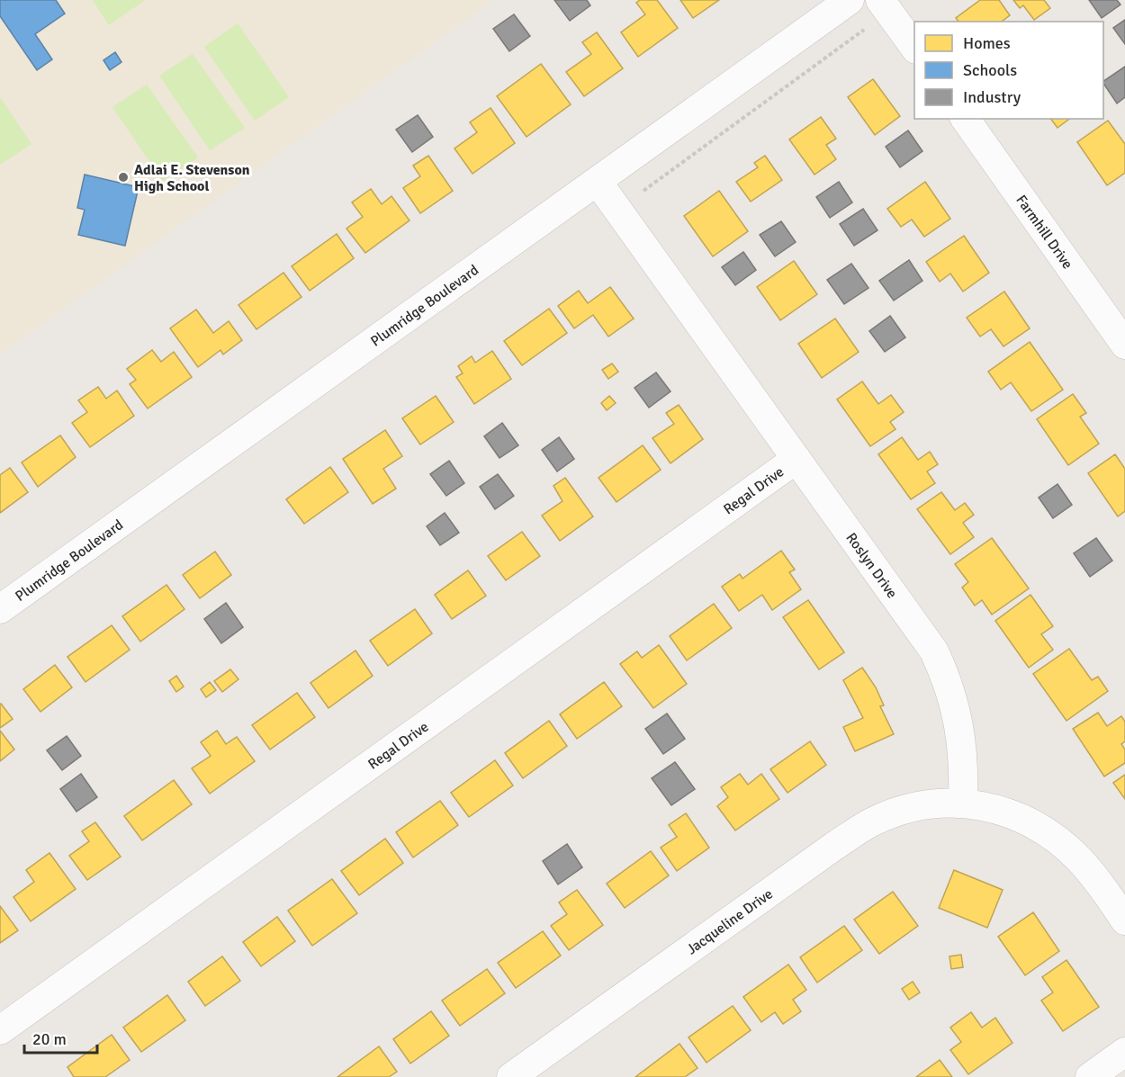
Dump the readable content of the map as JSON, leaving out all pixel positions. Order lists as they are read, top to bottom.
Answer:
{
  "streets": {
    "street": [
      "Farmhill Drive",
      "Plumridge Boulevard",
      "Regal Drive",
      "Roslyn Drive",
      "Jacqueline Drive"
    ]
  },
  "crossings": [
    ["Plumridge Boulevard", "Roslyn Drive"],
    ["Regal Drive", "Roslyn Drive"],
    ["Roslyn Drive", "Jacqueline Drive"]
  ],
  "places": ["Adlai E. Stevenson High School"],
  "legend": ["Homes", "Schools", "Industry"],
  "scale_bar": "20 m"
}
